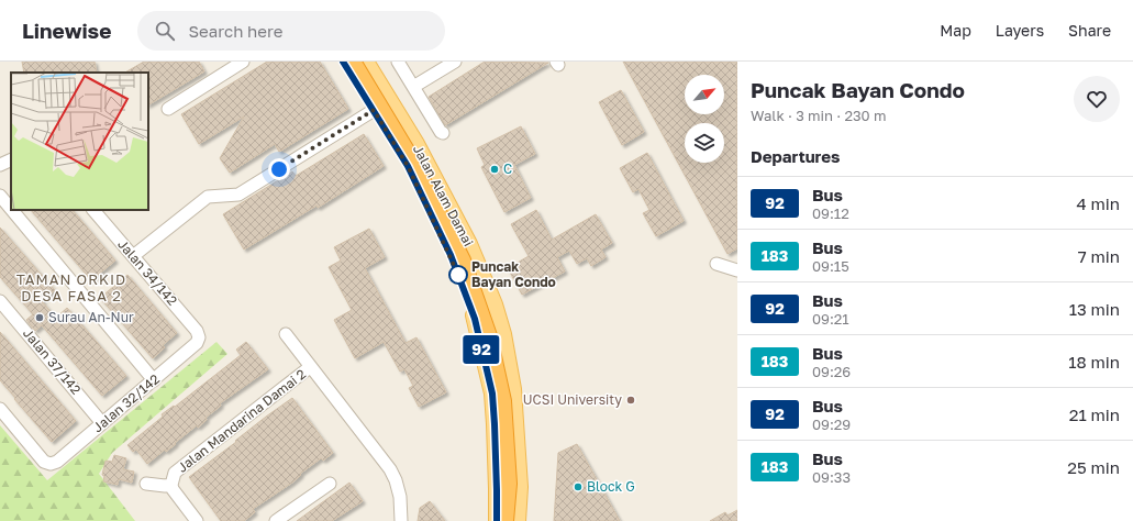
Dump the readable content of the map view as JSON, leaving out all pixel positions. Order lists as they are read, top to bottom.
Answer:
{
  "streets": {
    "main road": ["Jalan Alam Damai"],
    "street": [
      "Jalan 34/142",
      "Jalan 37/142",
      "Jalan 32/142",
      "Jalan Mandarina Damai 2"
    ]
  },
  "crossings": [
    ["Jalan 34/142", "Jalan 32/142"],
    ["Jalan 37/142", "Jalan 32/142"]
  ],
  "districts": ["TAMAN ORKID DESA FASA 2"],
  "places": [
    "C",
    "Puncak Bayan Condo",
    "Surau An-Nur",
    "UCSI University",
    "Block G"
  ],
  "lines": ["bus line 92"],
  "north": "top right",
  "page": {
    "header": "Linewise",
    "search": "Search here",
    "nav": ["Map", "Layers", "Share"],
    "on_map": "92",
    "heading": [
      ["Puncak Bayan Condo", "Walk · 3 min · 230 m"],
      "Departures"
    ],
    "list": [
      {
        "mark": "92",
        "name": "Bus",
        "note": "09:12",
        "value": "4 min"
      },
      {
        "mark": "183",
        "name": "Bus",
        "note": "09:15",
        "value": "7 min"
      },
      {
        "mark": "92",
        "name": "Bus",
        "note": "09:21",
        "value": "13 min"
      },
      {
        "mark": "183",
        "name": "Bus",
        "note": "09:26",
        "value": "18 min"
      },
      {
        "mark": "92",
        "name": "Bus",
        "note": "09:29",
        "value": "21 min"
      },
      {
        "mark": "183",
        "name": "Bus",
        "note": "09:33",
        "value": "25 min"
      }
    ]
  }
}
